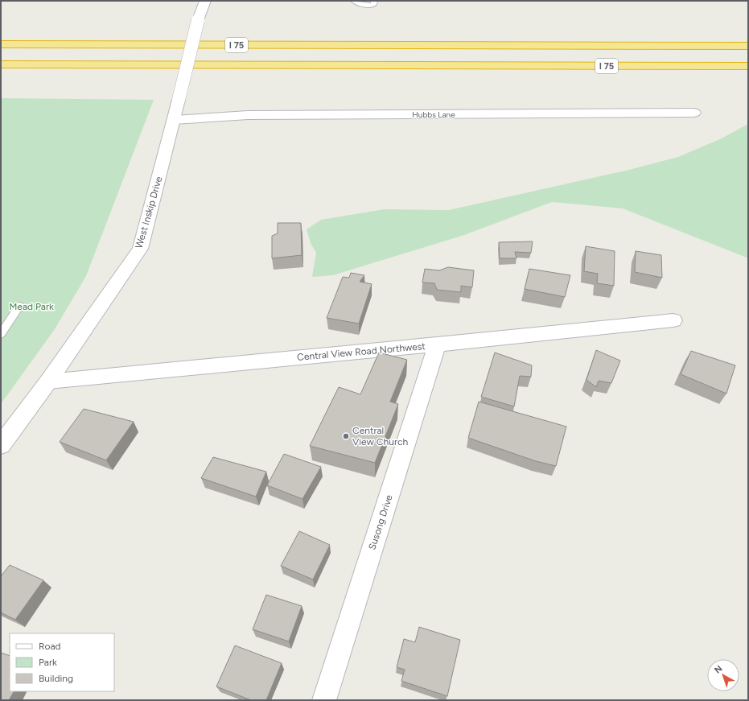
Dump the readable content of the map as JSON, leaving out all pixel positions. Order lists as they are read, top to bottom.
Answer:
{
  "streets": {
    "highway": ["I 75"],
    "street": [
      "Hubbs Lane",
      "West Inskip Drive",
      "Central View Road Northwest",
      "Susong Drive"
    ]
  },
  "crossings": [
    ["Hubbs Lane", "West Inskip Drive"],
    ["West Inskip Drive", "Central View Road Northwest"],
    ["Central View Road Northwest", "Susong Drive"]
  ],
  "parks": ["Mead Park"],
  "places": ["Central View Church"],
  "legend": ["Road", "Park", "Building"],
  "north": "top left"
}
